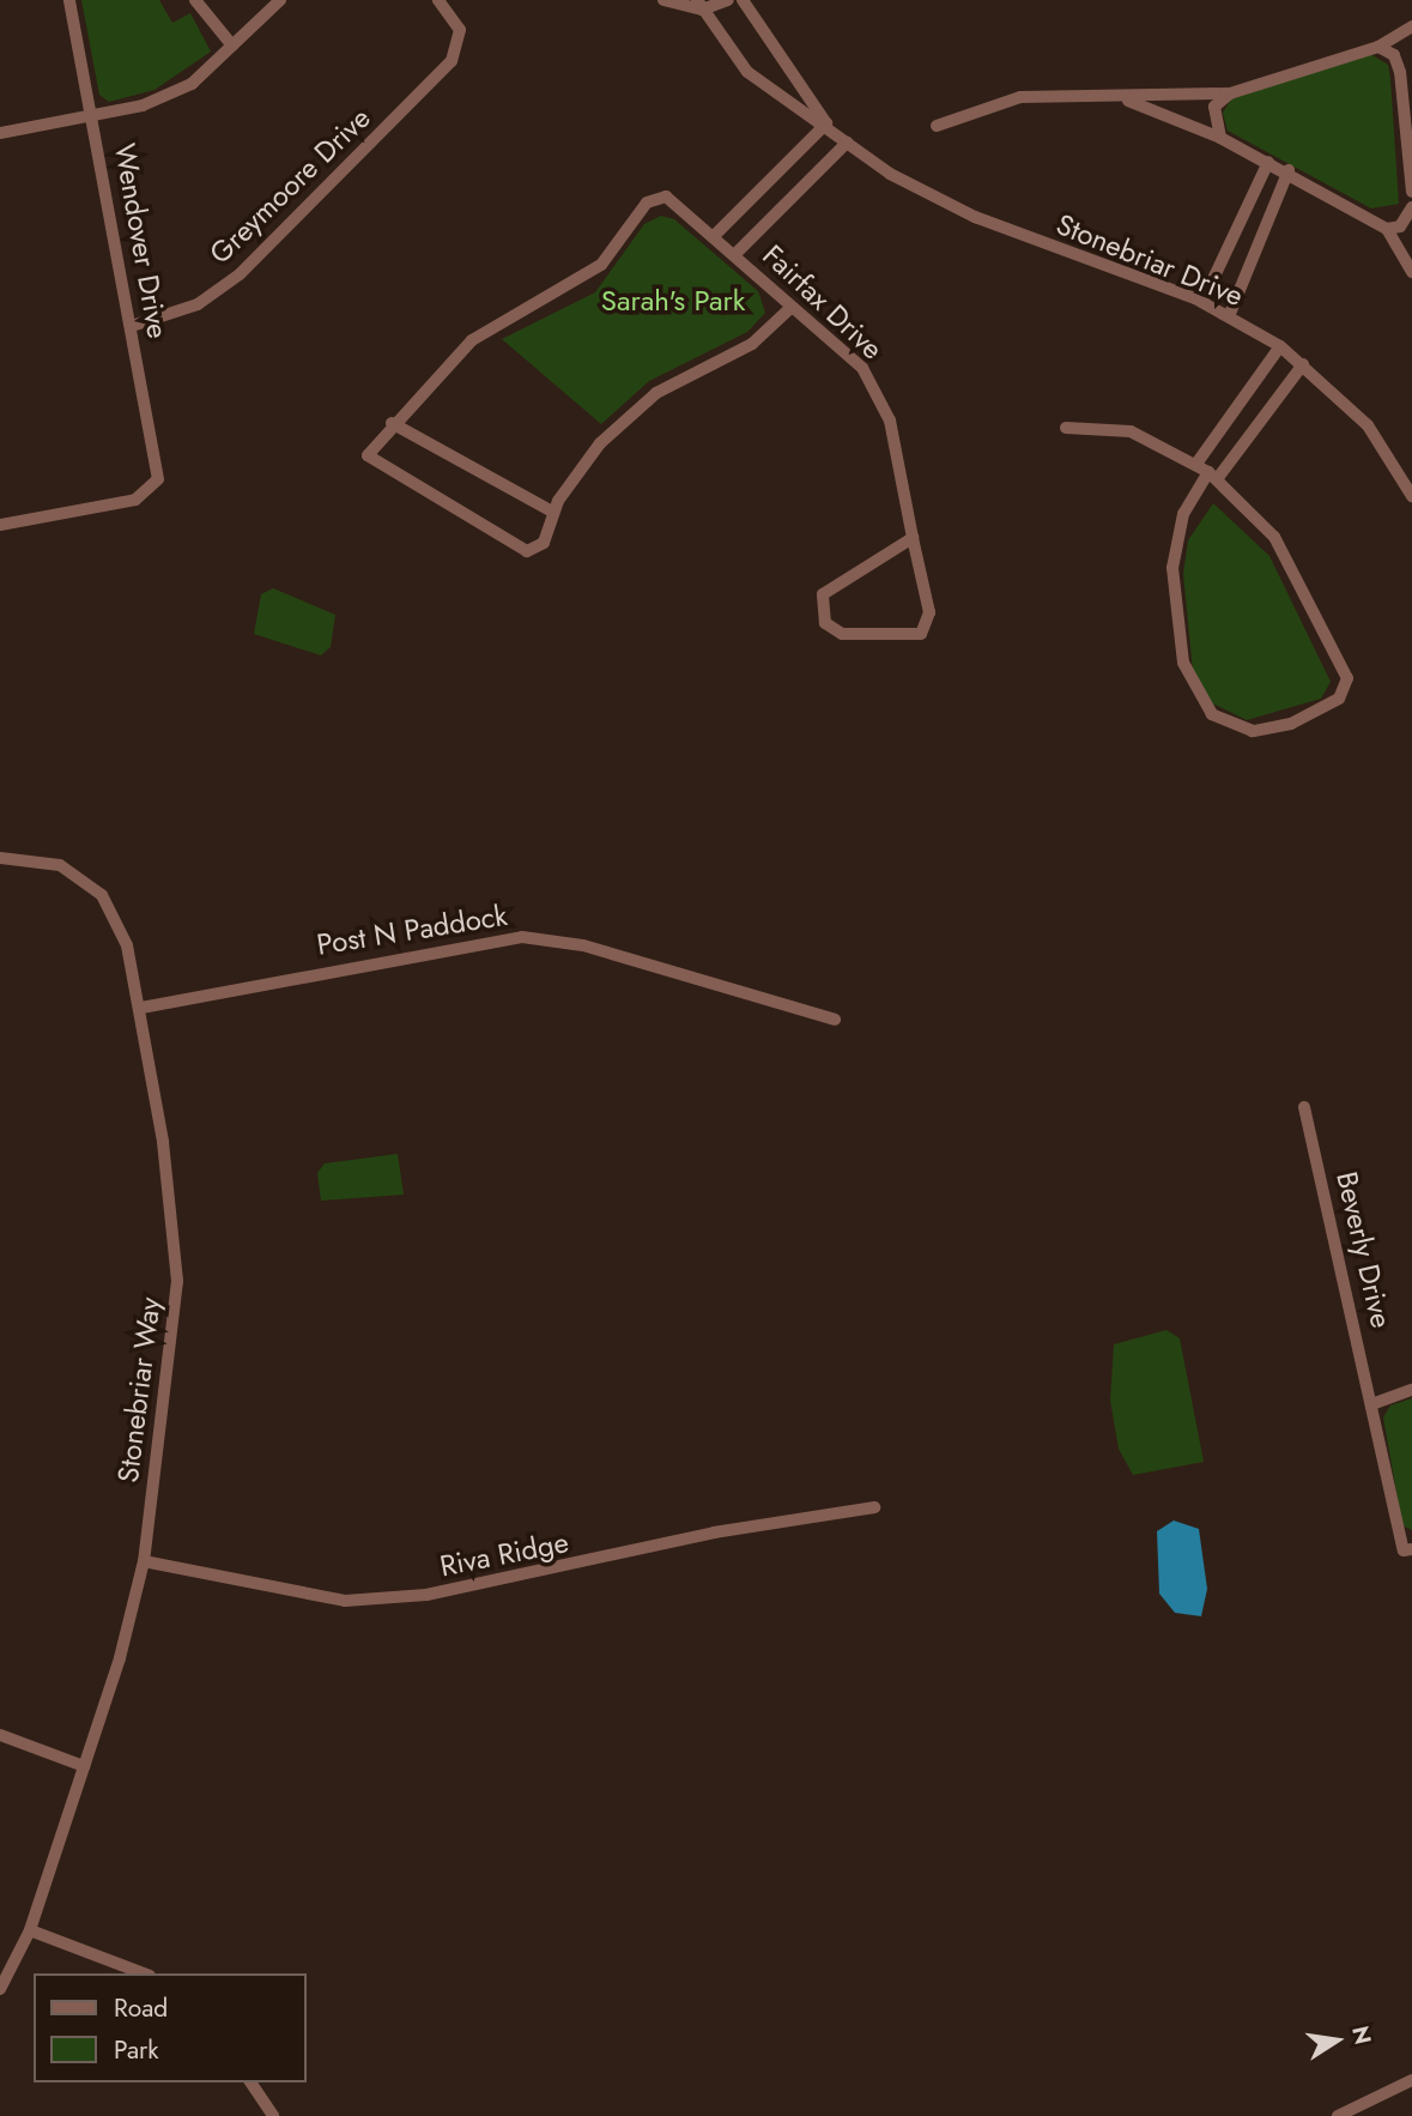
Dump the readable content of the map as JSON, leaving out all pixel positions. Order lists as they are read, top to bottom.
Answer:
{
  "streets": {
    "street": [
      "Greymoore Drive",
      "Wendover Drive",
      "Stonebriar Drive",
      "Fairfax Drive",
      "Post N Paddock",
      "Beverly Drive",
      "Stonebriar Way",
      "Riva Ridge"
    ]
  },
  "crossings": [
    ["Greymoore Drive", "Wendover Drive"],
    ["Post N Paddock", "Stonebriar Way"],
    ["Stonebriar Way", "Riva Ridge"]
  ],
  "parks": ["Sarah's Park"],
  "legend": ["Road", "Park"],
  "north": "right"
}
